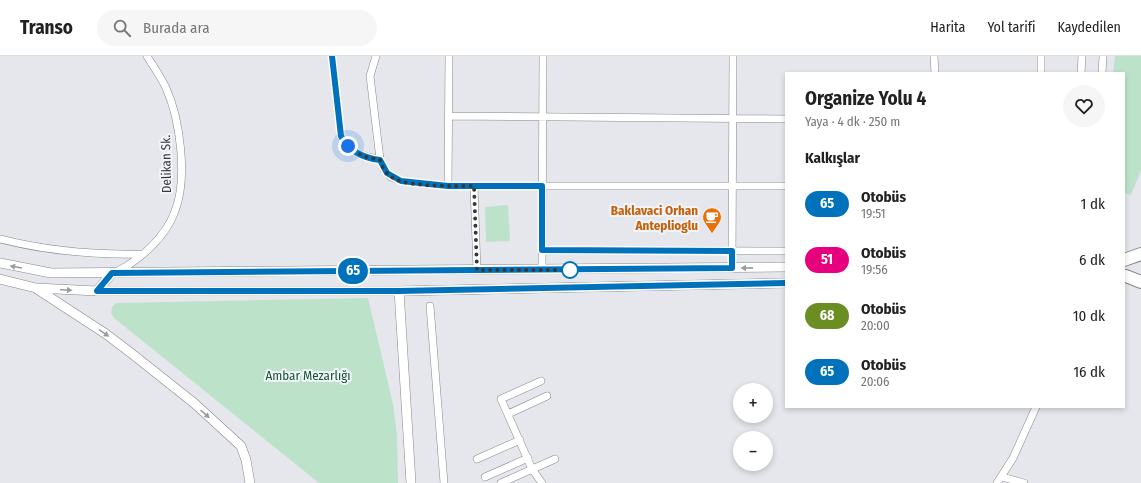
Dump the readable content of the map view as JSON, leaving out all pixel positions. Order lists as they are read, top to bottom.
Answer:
{
  "streets": {
    "street": ["Delikan Sk."]
  },
  "parks": ["Ambar Mezarlığı"],
  "places": {
    "cafe": ["Baklavaci Orhan Anteplioglu"]
  },
  "lines": ["bus line 65"],
  "page": {
    "header": "Transo",
    "search": "Burada ara",
    "nav": ["Harita", "Yol tarifi", "Kaydedilen"],
    "on_map": "65",
    "heading": [
      ["Organize Yolu 4", "Yaya · 4 dk · 250 m"],
      "Kalkışlar"
    ],
    "list": [
      {
        "mark": "65",
        "name": "Otobüs",
        "note": "19:51",
        "value": "1 dk"
      },
      {
        "mark": "51",
        "name": "Otobüs",
        "note": "19:56",
        "value": "6 dk"
      },
      {
        "mark": "68",
        "name": "Otobüs",
        "note": "20:00",
        "value": "10 dk"
      },
      {
        "mark": "65",
        "name": "Otobüs",
        "note": "20:06",
        "value": "16 dk"
      }
    ],
    "map_buttons": ["+", "−"]
  }
}
